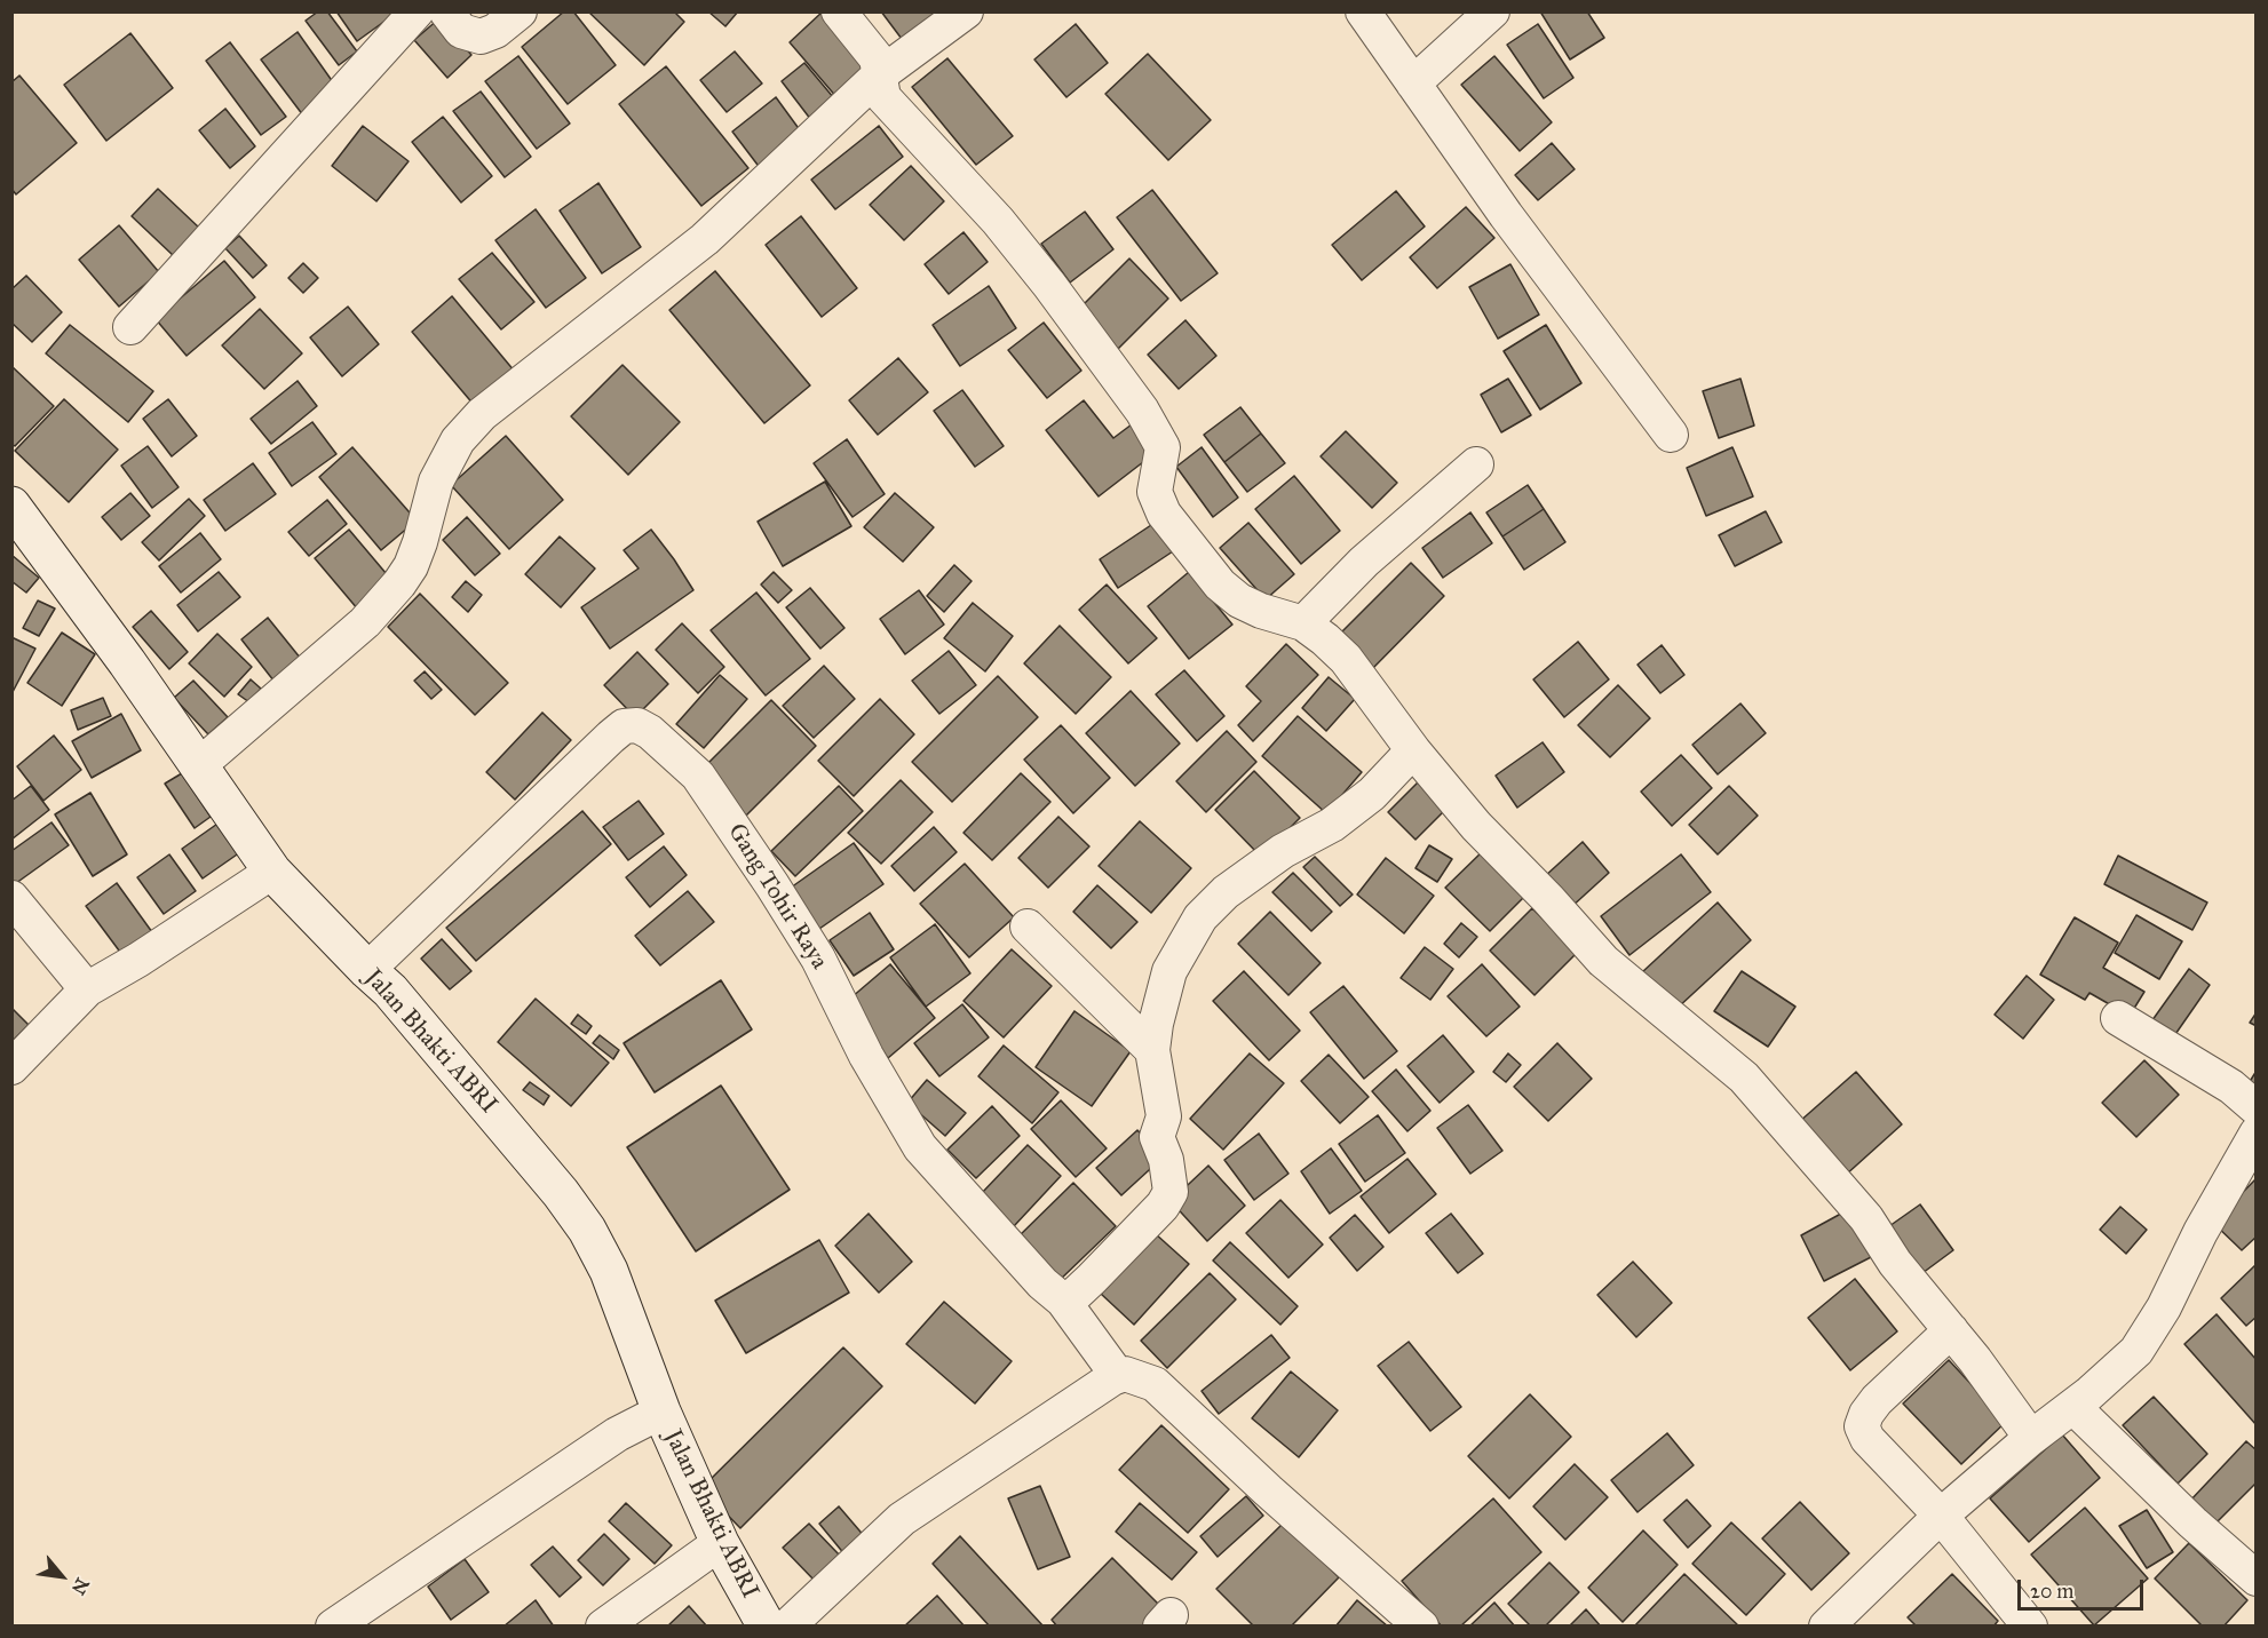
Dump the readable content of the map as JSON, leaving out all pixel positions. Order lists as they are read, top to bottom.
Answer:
{
  "streets": {
    "street": ["Gang Tohir Raya", "Jalan Bhakti ABRI"]
  },
  "crossings": [
    ["Gang Tohir Raya", "Jalan Bhakti ABRI"]
  ],
  "scale_bar": "20 m",
  "north": "bottom right"
}
